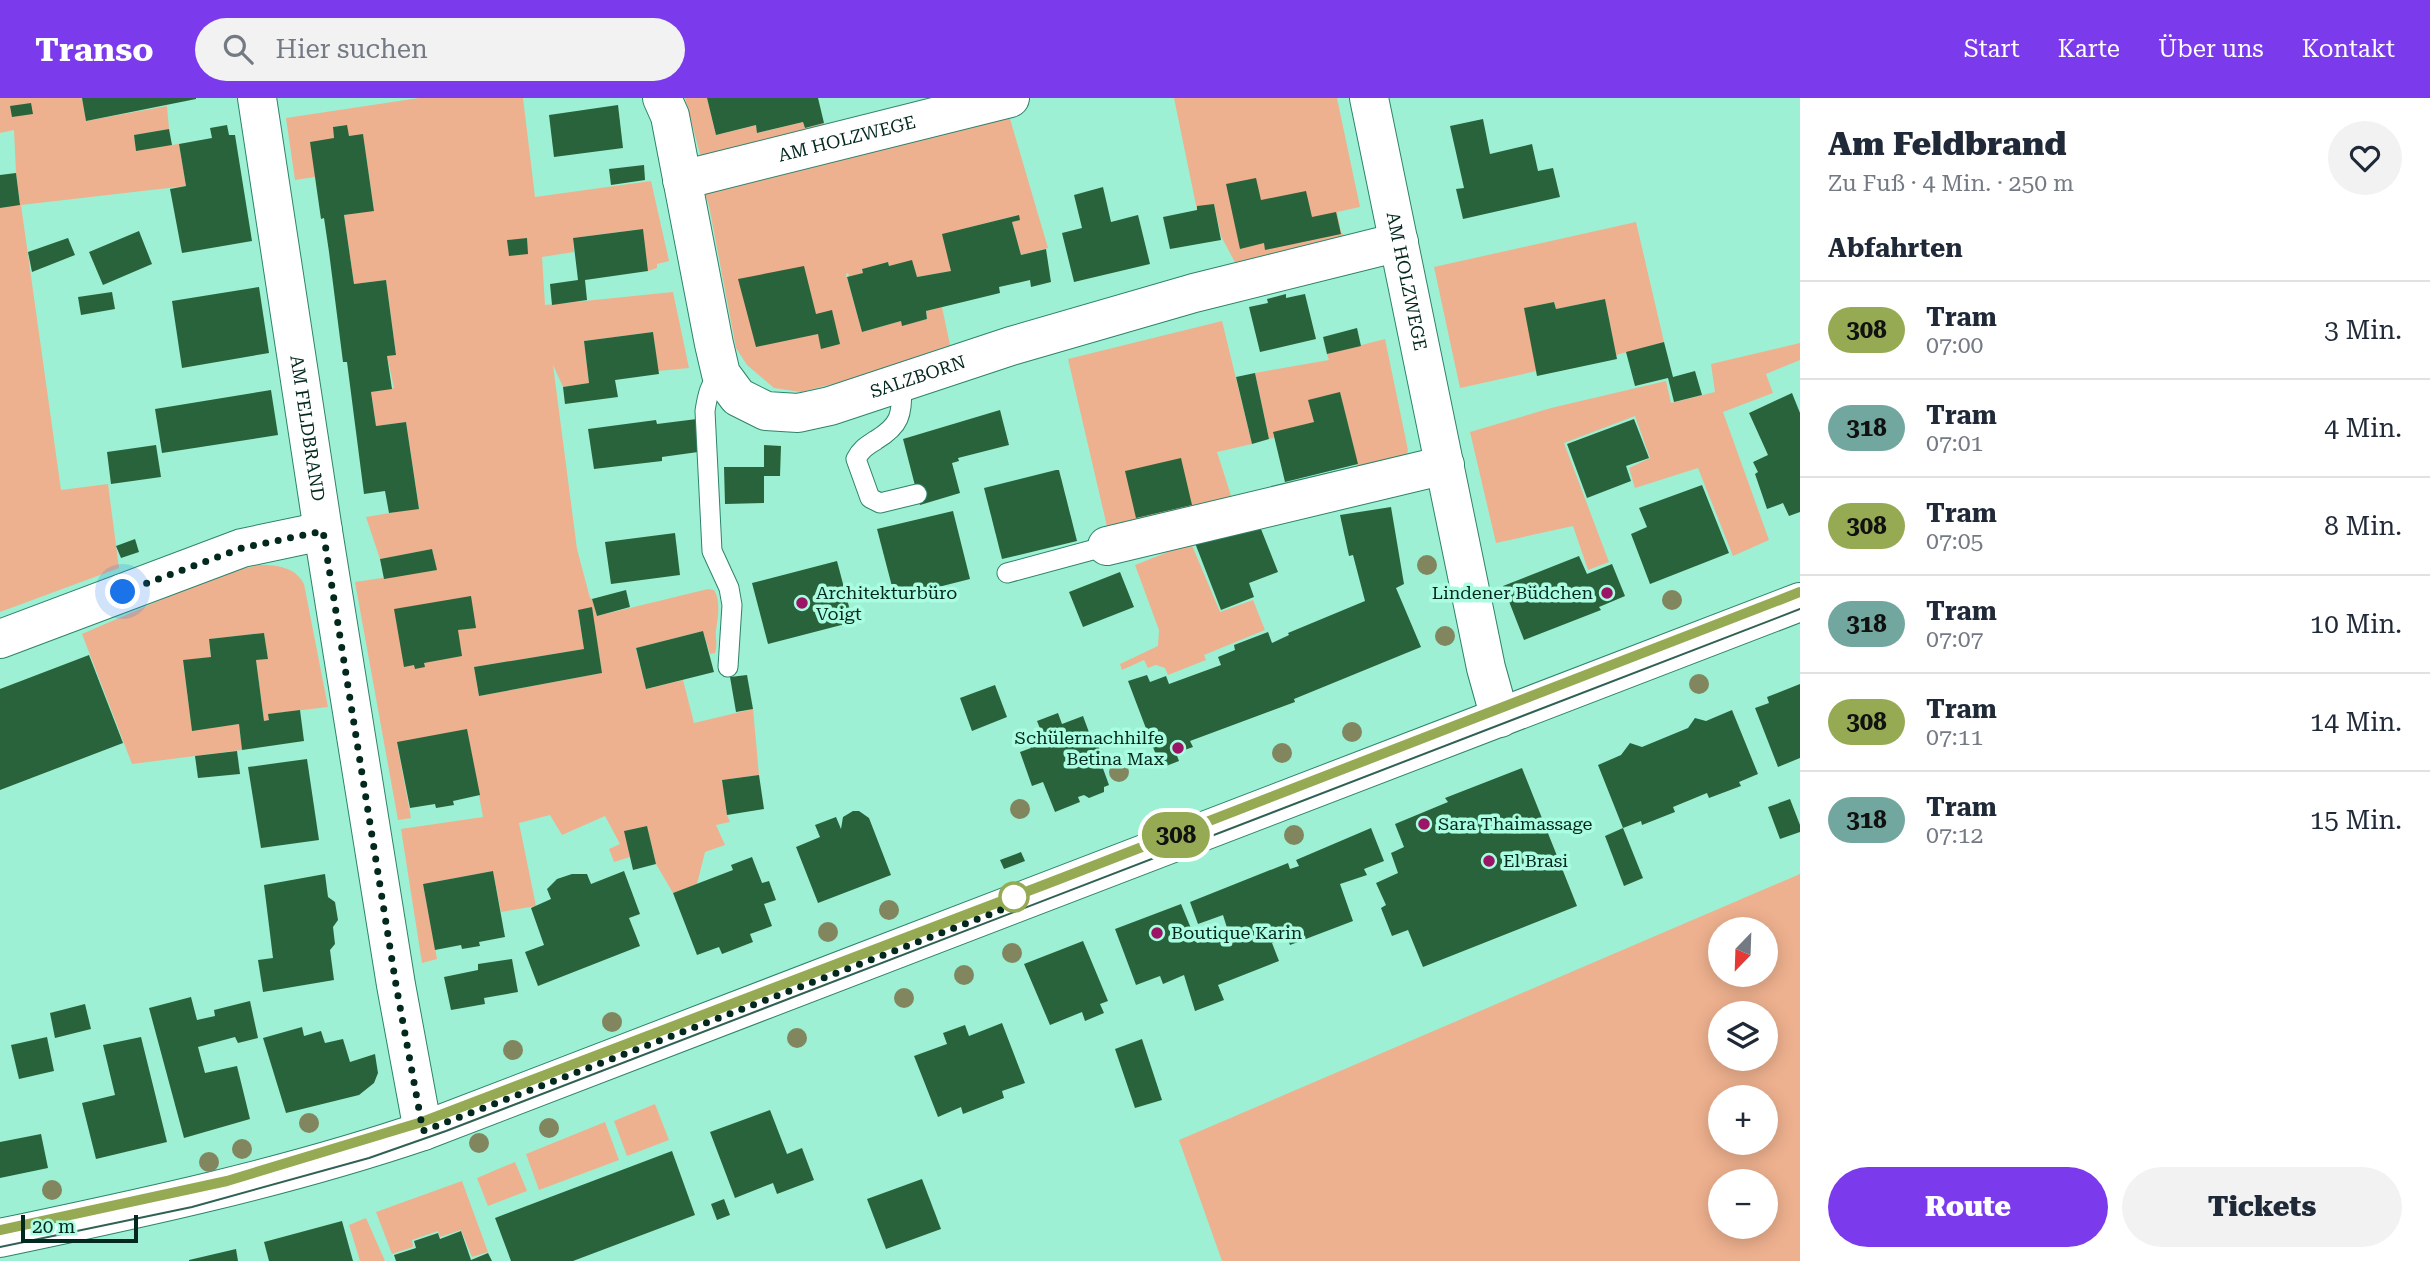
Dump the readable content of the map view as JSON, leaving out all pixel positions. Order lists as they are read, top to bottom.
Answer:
{
  "streets": {
    "street": ["AM HOLZWEGE", "SALZBORN", "AM FELDBRAND"]
  },
  "crossings": [
    ["AM HOLZWEGE", "SALZBORN"]
  ],
  "places": [
    "Lindener Büdchen",
    "Architekturbüro Voigt",
    "Schülernachhilfe Betina Max",
    "Sara Thaimassage",
    "El Brasi",
    "Boutique Karin"
  ],
  "lines": ["tram line 308"],
  "scale_bar": "20 m",
  "north": "bottom left",
  "page": {
    "header": "Transo",
    "search": "Hier suchen",
    "nav": [
      "Start",
      "Karte",
      "Über uns",
      "Kontakt"
    ],
    "on_map": "308",
    "heading": [
      ["Am Feldbrand", "Zu Fuß · 4 Min. · 250 m"],
      "Abfahrten"
    ],
    "list": [
      {
        "mark": "308",
        "name": "Tram",
        "note": "07:00",
        "value": "3 Min."
      },
      {
        "mark": "318",
        "name": "Tram",
        "note": "07:01",
        "value": "4 Min."
      },
      {
        "mark": "308",
        "name": "Tram",
        "note": "07:05",
        "value": "8 Min."
      },
      {
        "mark": "318",
        "name": "Tram",
        "note": "07:07",
        "value": "10 Min."
      },
      {
        "mark": "308",
        "name": "Tram",
        "note": "07:11",
        "value": "14 Min."
      },
      {
        "mark": "318",
        "name": "Tram",
        "note": "07:12",
        "value": "15 Min."
      }
    ],
    "map_buttons": ["+", "−"],
    "buttons": ["Route", "Tickets"],
    "scale": "20 m"
  }
}
